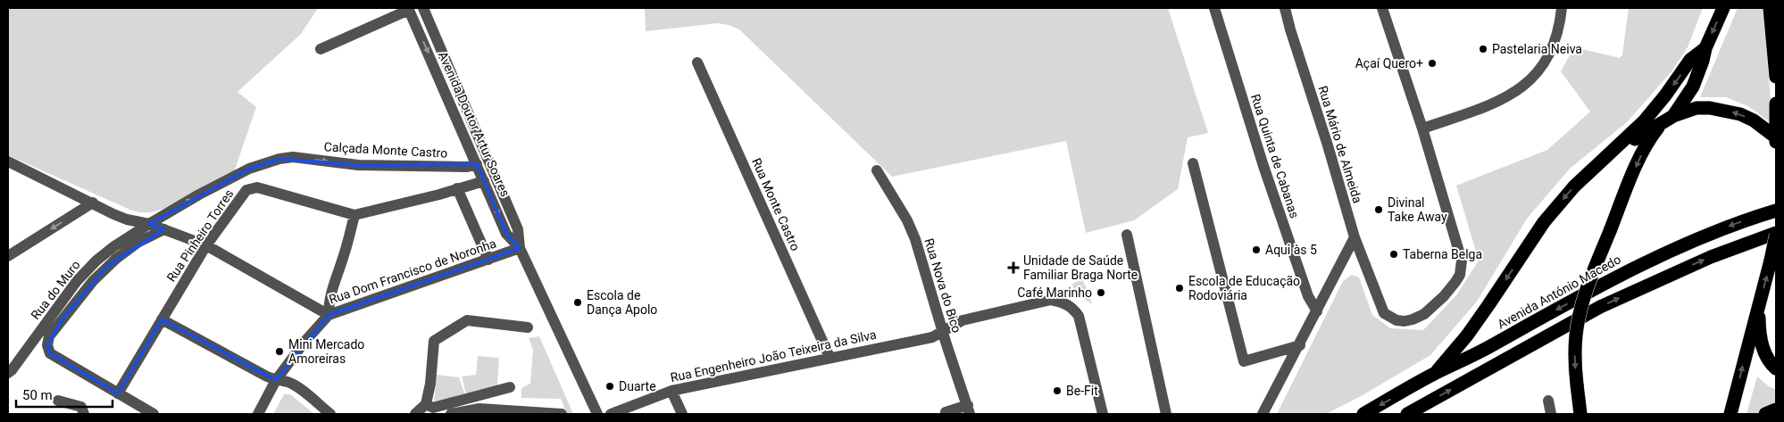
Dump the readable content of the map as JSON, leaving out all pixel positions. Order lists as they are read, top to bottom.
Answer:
{
  "streets": {
    "highway": ["Avenida António Macedo"],
    "street": [
      "Avenida Doutor Artur Soares",
      "Rua Mário de Almeida",
      "Calçada Monte Castro",
      "Rua Quinta de Cabanas",
      "Rua Monte Castro",
      "Rua Pinheiro Torres",
      "Rua Dom Francisco de Noronha",
      "Rua Nova do Bico",
      "Rua do Muro",
      "Rua Engenheiro João Teixeira da Silva"
    ]
  },
  "crossings": [
    ["Avenida Doutor Artur Soares", "Calçada Monte Castro"],
    ["Avenida Doutor Artur Soares", "Rua Pinheiro Torres"],
    ["Avenida Doutor Artur Soares", "Rua Dom Francisco de Noronha"],
    ["Calçada Monte Castro", "Rua do Muro"],
    ["Rua Monte Castro", "Rua Engenheiro João Teixeira da Silva"],
    ["Rua Nova do Bico", "Rua Engenheiro João Teixeira da Silva"]
  ],
  "one_way": ["Calçada Monte Castro"],
  "places": {
    "other": [
      "Pastelaria Neiva",
      "Açaí Quero+",
      "Divinal Take Away",
      "Aqui às 5",
      "Taberna Belga",
      "Escola de Educação Rodoviária",
      "Café Marinho",
      "Escola de Dança Apolo",
      "Mini Mercado Amoreiras",
      "Duarte",
      "Be-Fit"
    ],
    "health": ["Unidade de Saúde Familiar Braga Norte"]
  },
  "scale_bar": "50 m"
}
